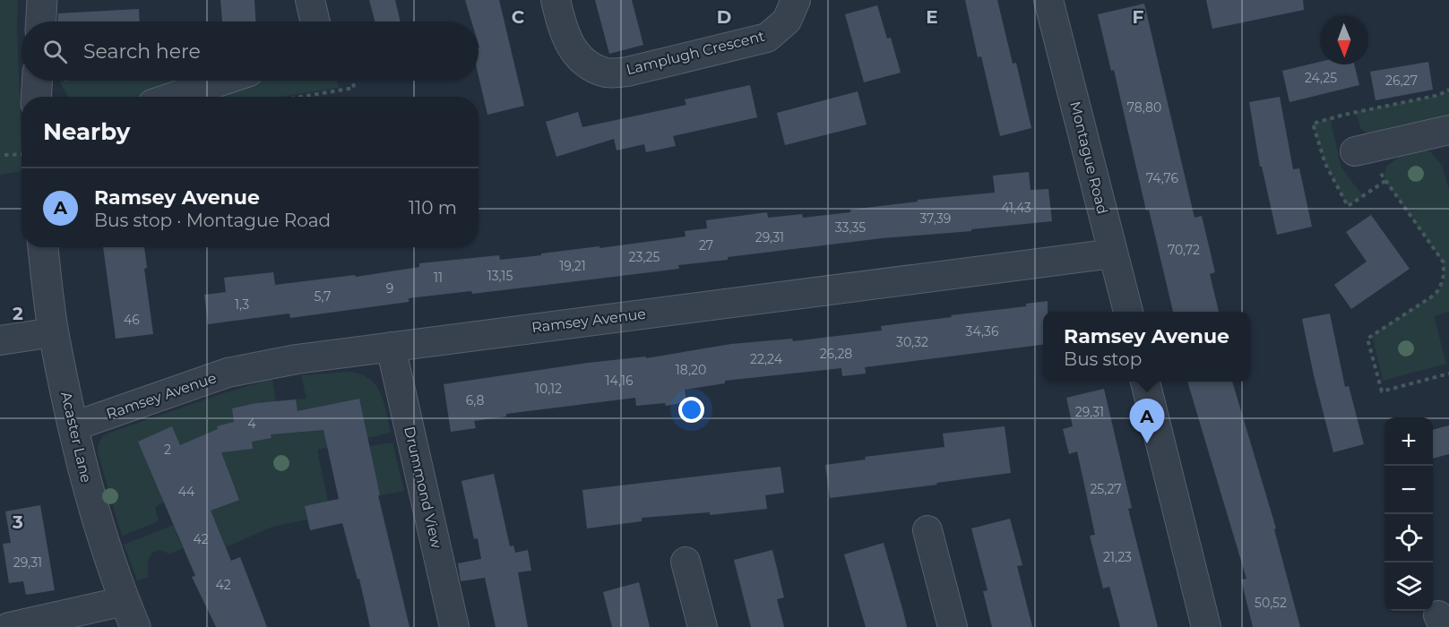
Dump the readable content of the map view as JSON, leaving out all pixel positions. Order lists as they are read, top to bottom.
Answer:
{
  "streets": {
    "street": [
      "Lamplugh Crescent",
      "Montague Road",
      "Ramsey Avenue",
      "Acaster Lane",
      "Drummond View"
    ]
  },
  "crossings": [
    ["Montague Road", "Ramsey Avenue"],
    ["Ramsey Avenue", "Acaster Lane"],
    ["Ramsey Avenue", "Drummond View"]
  ],
  "house_numbers": [
    "24,25",
    "26,27",
    "78,80",
    "74,76",
    "41,43",
    "37,39",
    "33,35",
    "29,31",
    "27",
    "70,72",
    "23,25",
    "19,21",
    "13,15",
    "11",
    "9",
    "5,7",
    "1,3",
    "46",
    "34,36",
    "30,32",
    "26,28",
    "22,24",
    "18,20",
    "14,16",
    "10,12",
    "6,8",
    "29,31",
    "4",
    "2",
    "25,27",
    "44",
    "42",
    "21,23",
    "29,31",
    "42",
    "50,52"
  ],
  "north": "bottom",
  "page": {
    "search": "Search here",
    "heading": "Nearby",
    "list": [
      {
        "mark": "A",
        "name": "Ramsey Avenue",
        "note": "Bus stop · Montague Road",
        "value": "110 m"
      }
    ],
    "popup": ["Ramsey Avenue", "Bus stop"],
    "pins": "A",
    "map_buttons": ["+", "−"]
  },
  "grid": {
    "columns": [
      "C",
      "D",
      "E",
      "F"
    ],
    "rows": ["2", "3"]
  }
}
